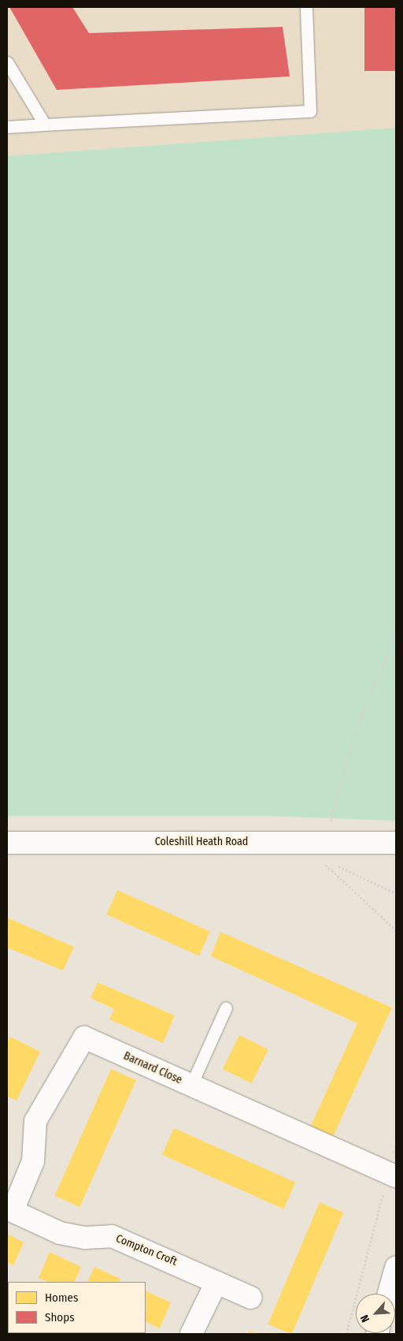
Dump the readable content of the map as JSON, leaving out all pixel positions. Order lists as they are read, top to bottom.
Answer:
{
  "streets": {
    "street": ["Coleshill Heath Road", "Barnard Close", "Compton Croft"]
  },
  "crossings": [
    ["Barnard Close", "Compton Croft"]
  ],
  "legend": ["Homes", "Shops"],
  "north": "bottom left"
}
